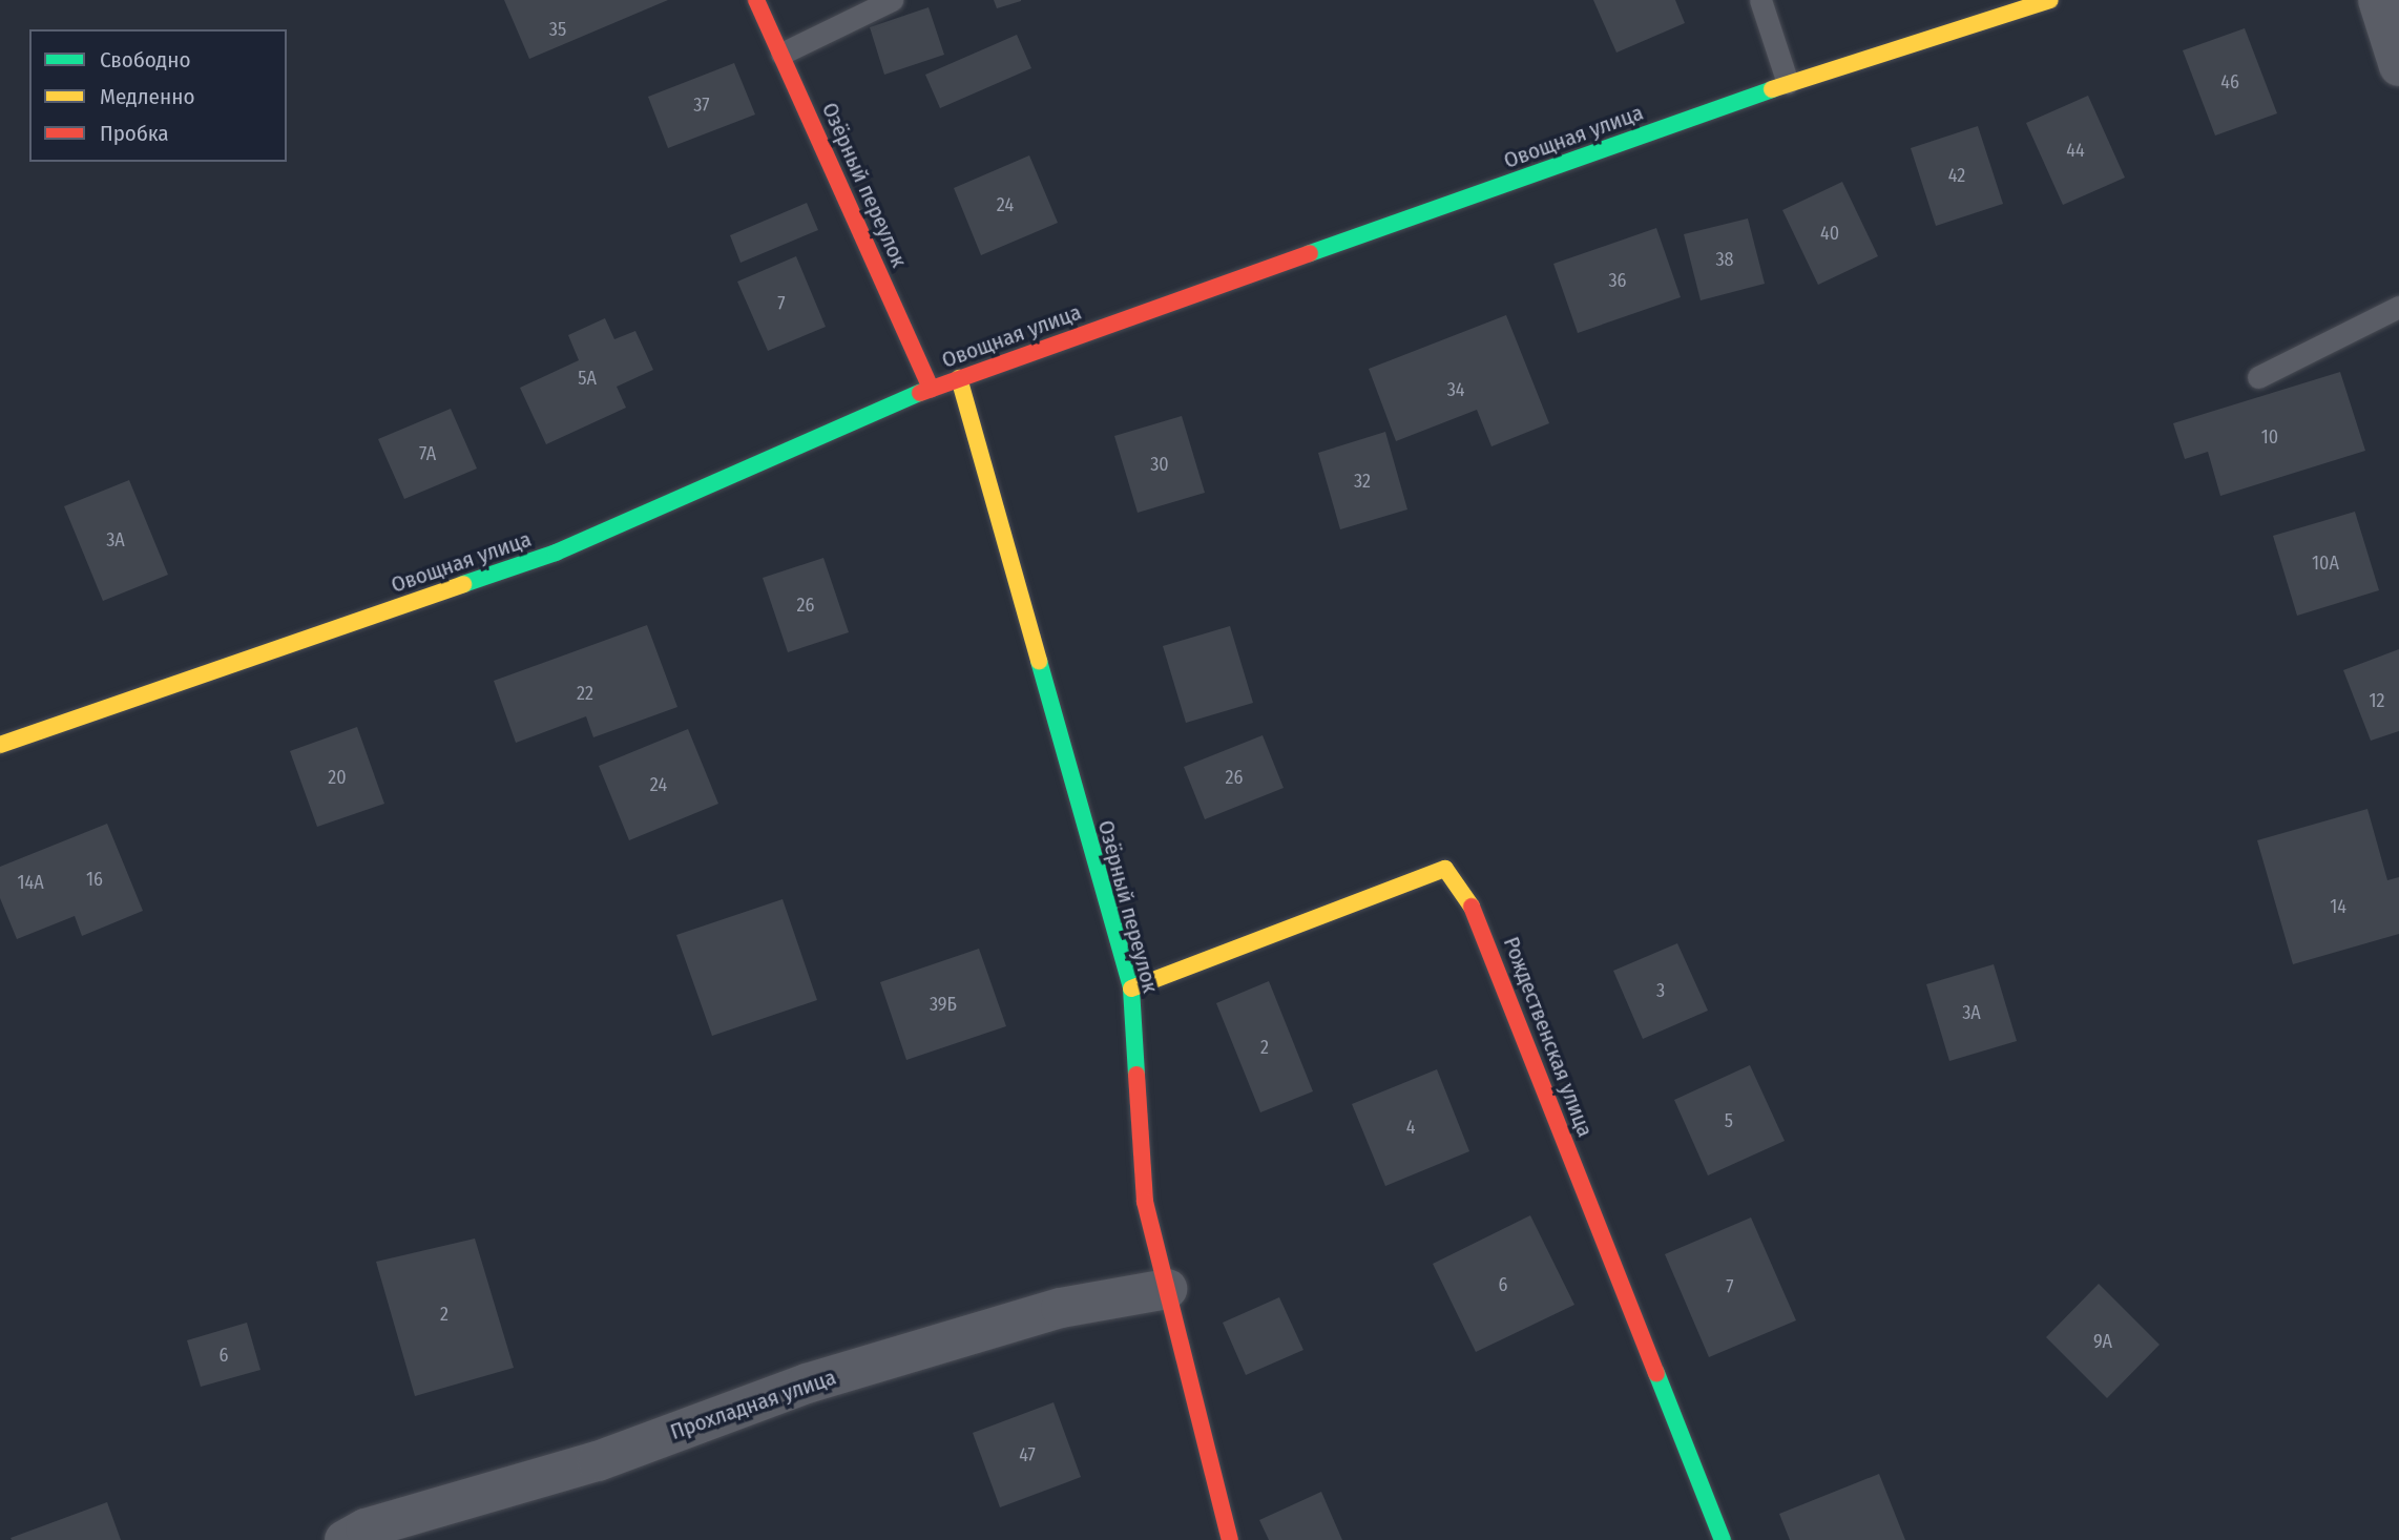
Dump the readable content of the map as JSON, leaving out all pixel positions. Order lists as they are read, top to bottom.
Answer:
{
  "streets": {
    "street": [
      "Овощная улица",
      "Озёрный переулок",
      "Рождественская улица",
      "Прохладная улица"
    ]
  },
  "crossings": [
    ["Овощная улица", "Озёрный переулок"],
    ["Озёрный переулок", "Рождественская улица"],
    ["Озёрный переулок", "Прохладная улица"]
  ],
  "house_numbers": [
    "35",
    "46",
    "37",
    "44",
    "42",
    "24",
    "40",
    "38",
    "36",
    "7",
    "5А",
    "34",
    "10",
    "7А",
    "30",
    "32",
    "3А",
    "10А",
    "26",
    "22",
    "12",
    "20",
    "26",
    "24",
    "16",
    "14А",
    "14",
    "3",
    "39Б",
    "3А",
    "2",
    "5",
    "4",
    "6",
    "7",
    "2",
    "9А",
    "6",
    "47"
  ],
  "legend": ["Свободно", "Медленно", "Пробка"]
}
